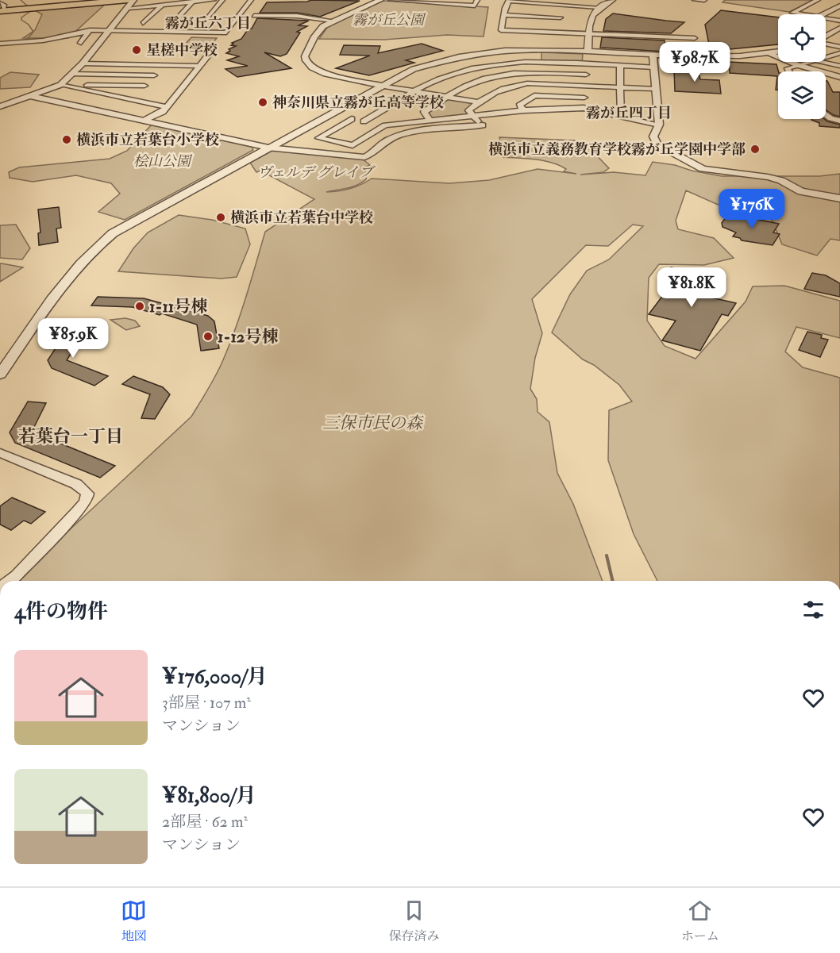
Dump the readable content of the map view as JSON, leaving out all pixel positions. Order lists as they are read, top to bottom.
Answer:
{
  "districts": ["霧が丘六丁目", "霧が丘四丁目", "若葉台一丁目"],
  "parks": [
    "霧が丘公園",
    "桧山公園",
    "ヴェルデ グレイブ",
    "三保市民の森"
  ],
  "places": [
    "星槎中学校",
    "神奈川県立霧が丘高等学校",
    "横浜市立若葉台小学校",
    "横浜市立義務教育学校霧が丘学園中学部",
    "横浜市立若葉台中学校",
    "1-11号棟",
    "1-12号棟"
  ],
  "page": {
    "price": [
      "¥98.7K",
      "¥176K",
      "¥81.8K",
      "¥85.9K"
    ],
    "heading": "4件の物件",
    "list": [
      {
        "name": "¥176,000/月",
        "note": "3部屋 · 107 m² · マンション"
      },
      {
        "name": "¥81,800/月",
        "note": "2部屋 · 62 m² · マンション"
      }
    ],
    "tabs": ["地図", "保存済み", "ホーム"]
  }
}
